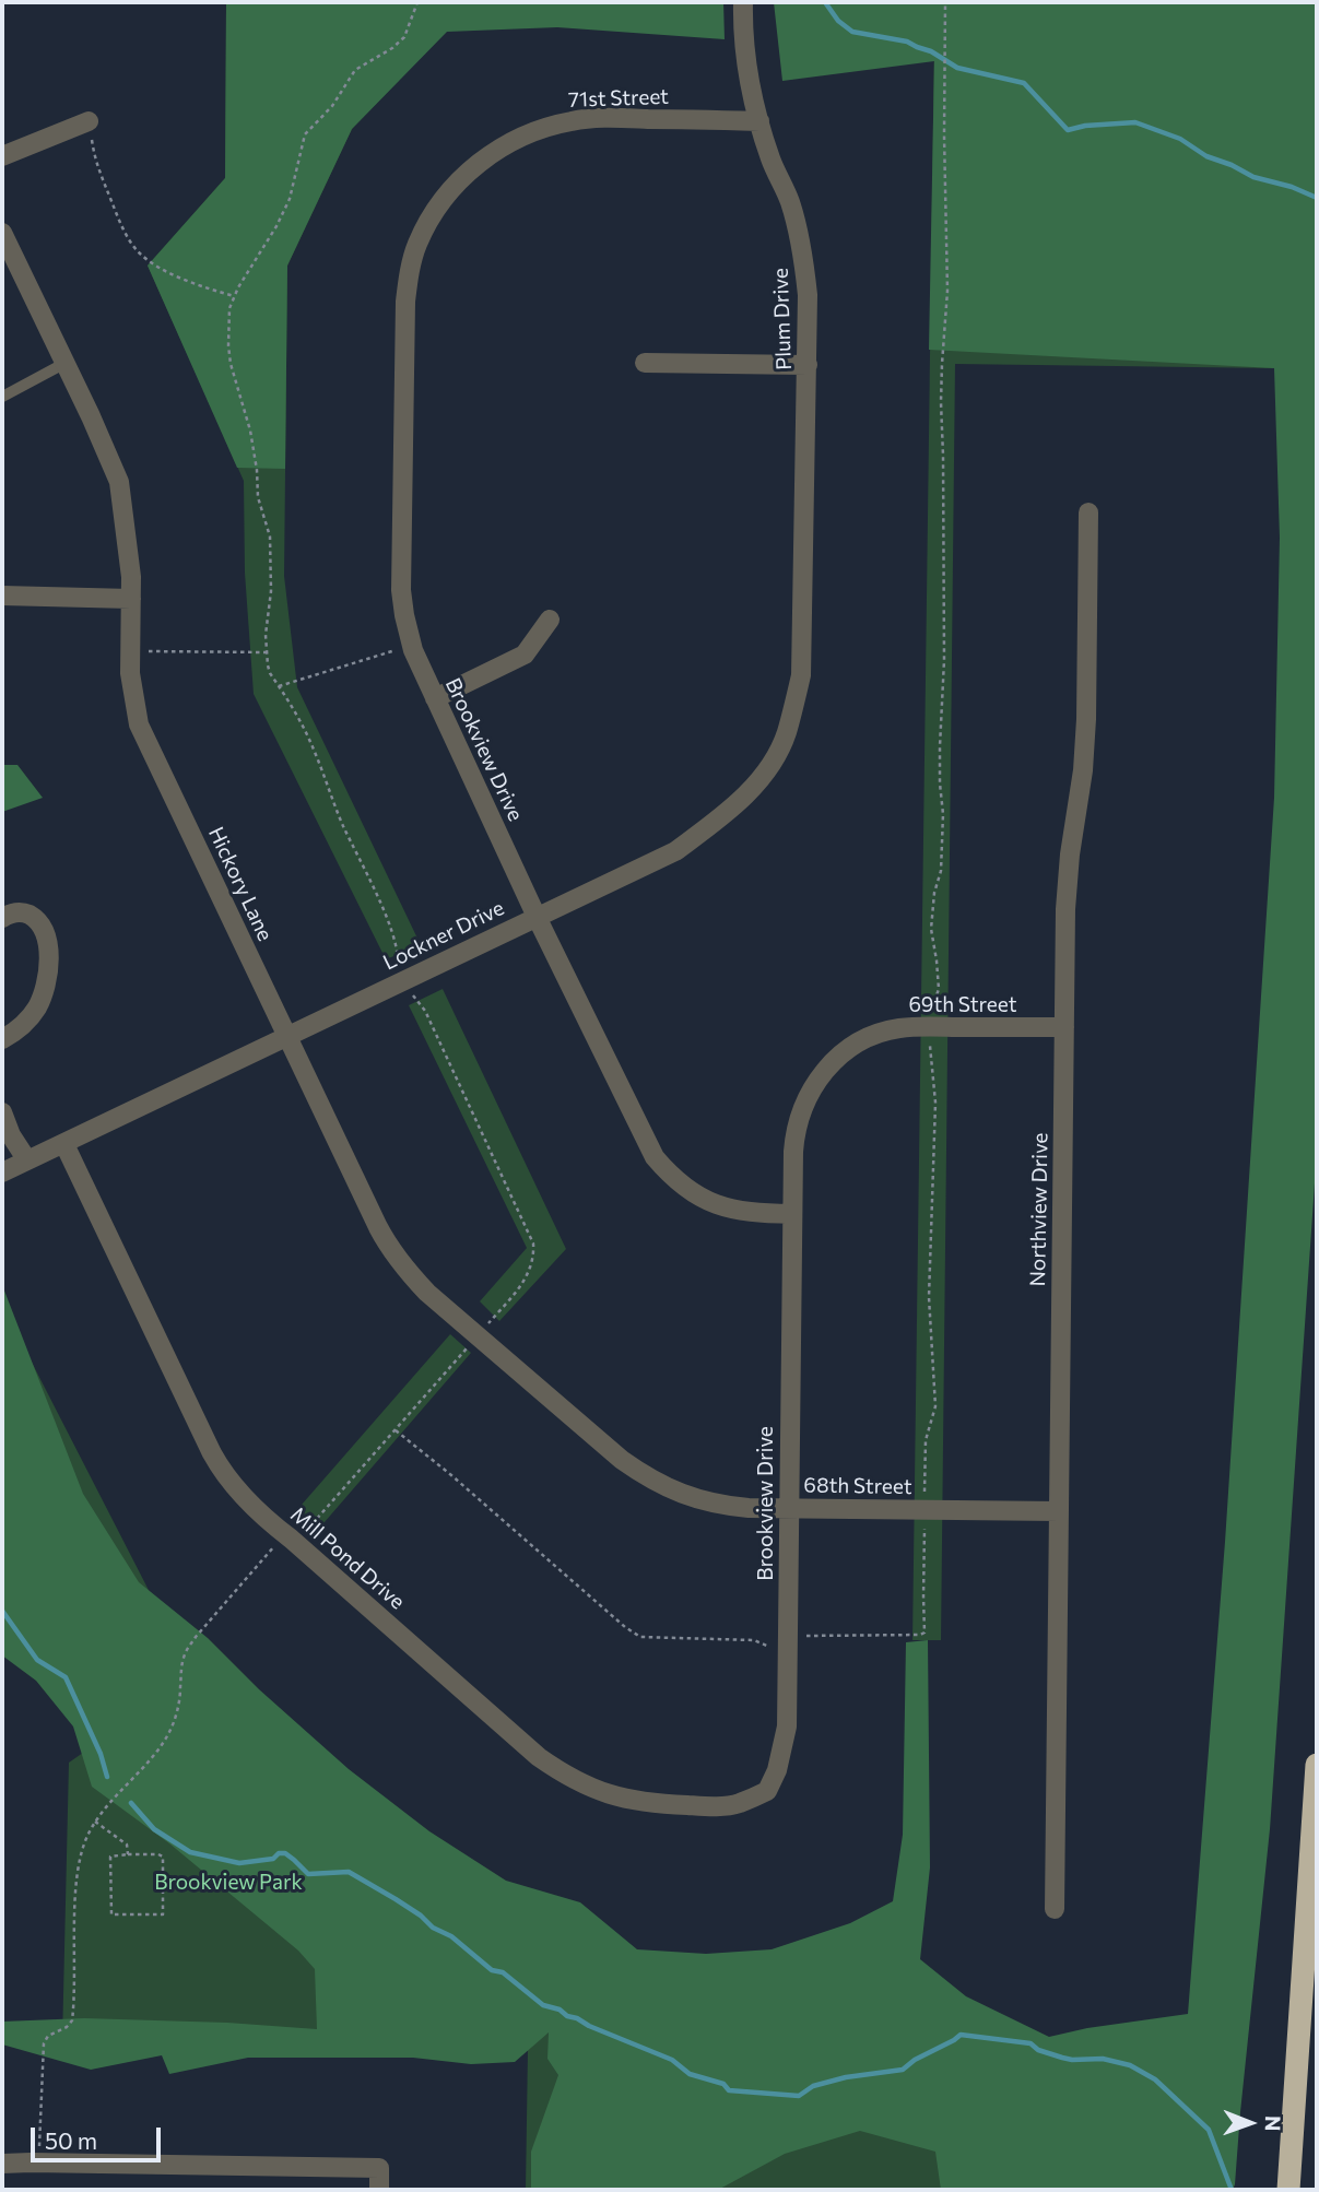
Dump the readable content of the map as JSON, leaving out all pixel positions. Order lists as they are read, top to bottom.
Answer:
{
  "streets": {
    "street": [
      "71st Street",
      "Plum Drive",
      "Brookview Drive",
      "Hickory Lane",
      "Lockner Drive",
      "69th Street",
      "Northview Drive",
      "68th Street",
      "Mill Pond Drive"
    ]
  },
  "crossings": [
    ["71st Street", "Plum Drive"],
    ["71st Street", "Brookview Drive"],
    ["Plum Drive", "Lockner Drive"],
    ["Brookview Drive", "Lockner Drive"],
    ["Brookview Drive", "69th Street"],
    ["Brookview Drive", "68th Street"],
    ["Brookview Drive", "Mill Pond Drive"],
    ["Hickory Lane", "Lockner Drive"],
    ["Hickory Lane", "68th Street"],
    ["Lockner Drive", "Mill Pond Drive"],
    ["69th Street", "Northview Drive"],
    ["Northview Drive", "68th Street"]
  ],
  "parks": ["Brookview Park"],
  "scale_bar": "50 m",
  "north": "right"
}
